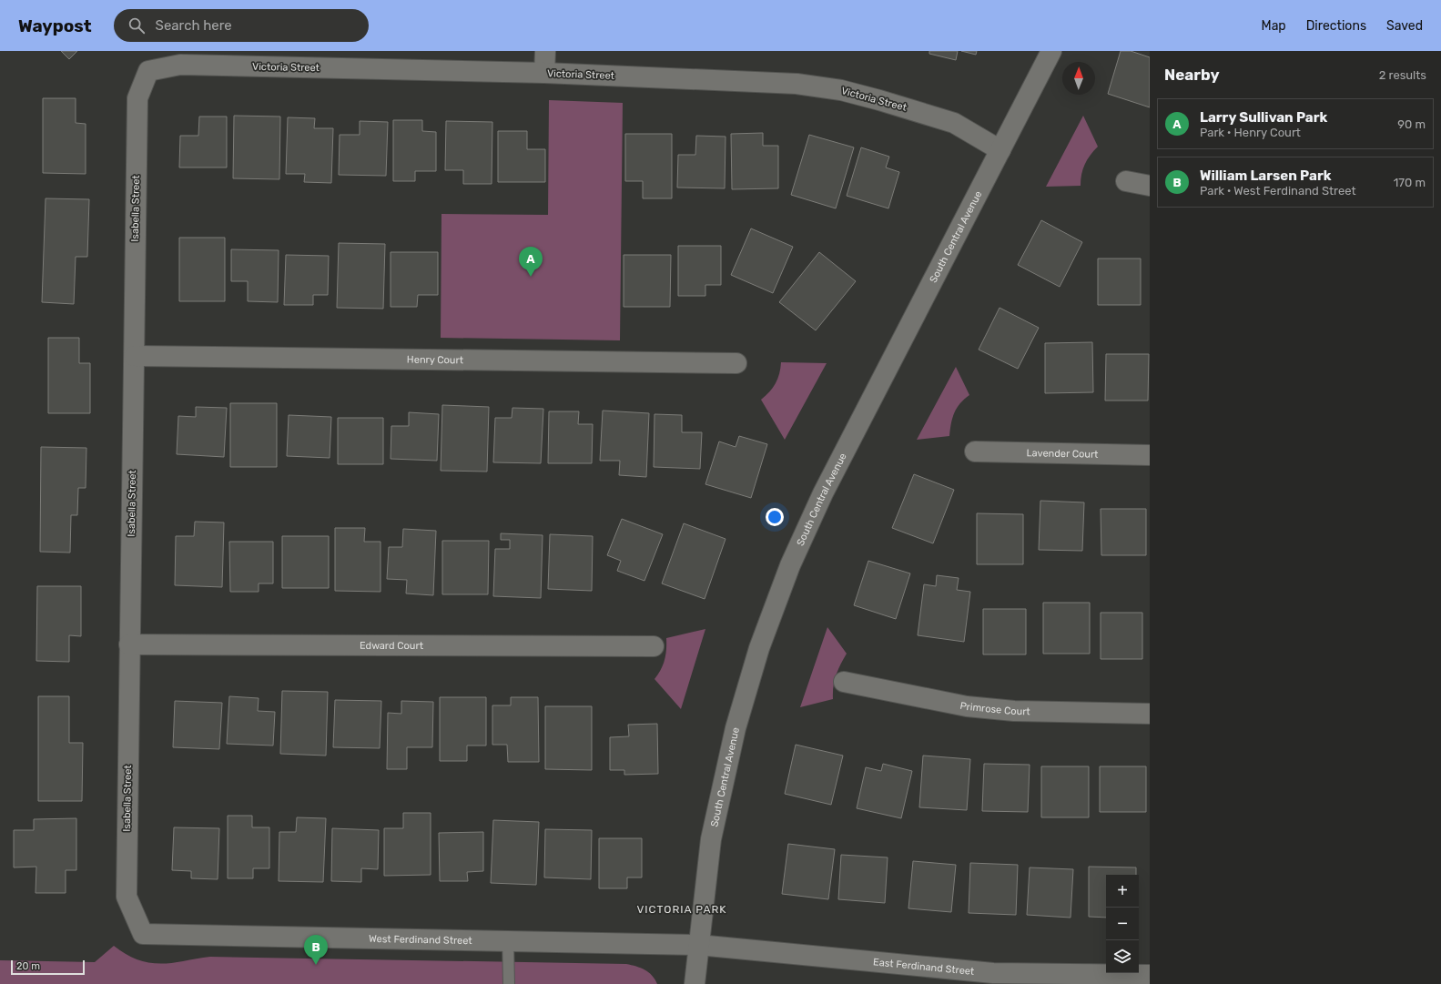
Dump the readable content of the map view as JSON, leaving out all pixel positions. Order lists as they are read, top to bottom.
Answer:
{
  "streets": {
    "street": [
      "Victoria Street",
      "Isabella Street",
      "South Central Avenue",
      "Henry Court",
      "Lavender Court",
      "Edward Court",
      "Primrose Court",
      "West Ferdinand Street",
      "East Ferdinand Street"
    ]
  },
  "crossings": [
    ["Victoria Street", "Isabella Street"],
    ["Victoria Street", "South Central Avenue"],
    ["Isabella Street", "Henry Court"],
    ["Isabella Street", "Edward Court"],
    ["Isabella Street", "West Ferdinand Street"],
    ["South Central Avenue", "West Ferdinand Street"],
    ["South Central Avenue", "East Ferdinand Street"],
    ["West Ferdinand Street", "East Ferdinand Street"]
  ],
  "districts": ["VICTORIA PARK"],
  "scale_bar": "20 m",
  "north": "top",
  "page": {
    "header": "Waypost",
    "search": "Search here",
    "nav": ["Map", "Directions", "Saved"],
    "heading": ["Nearby", "2 results"],
    "list": [
      {
        "mark": "A",
        "name": "Larry Sullivan Park",
        "note": "Park · Henry Court",
        "value": "90 m"
      },
      {
        "mark": "B",
        "name": "William Larsen Park",
        "note": "Park · West Ferdinand Street",
        "value": "170 m"
      }
    ],
    "pins": ["A", "B"],
    "map_buttons": ["+", "−"],
    "scale": "20 m"
  }
}
